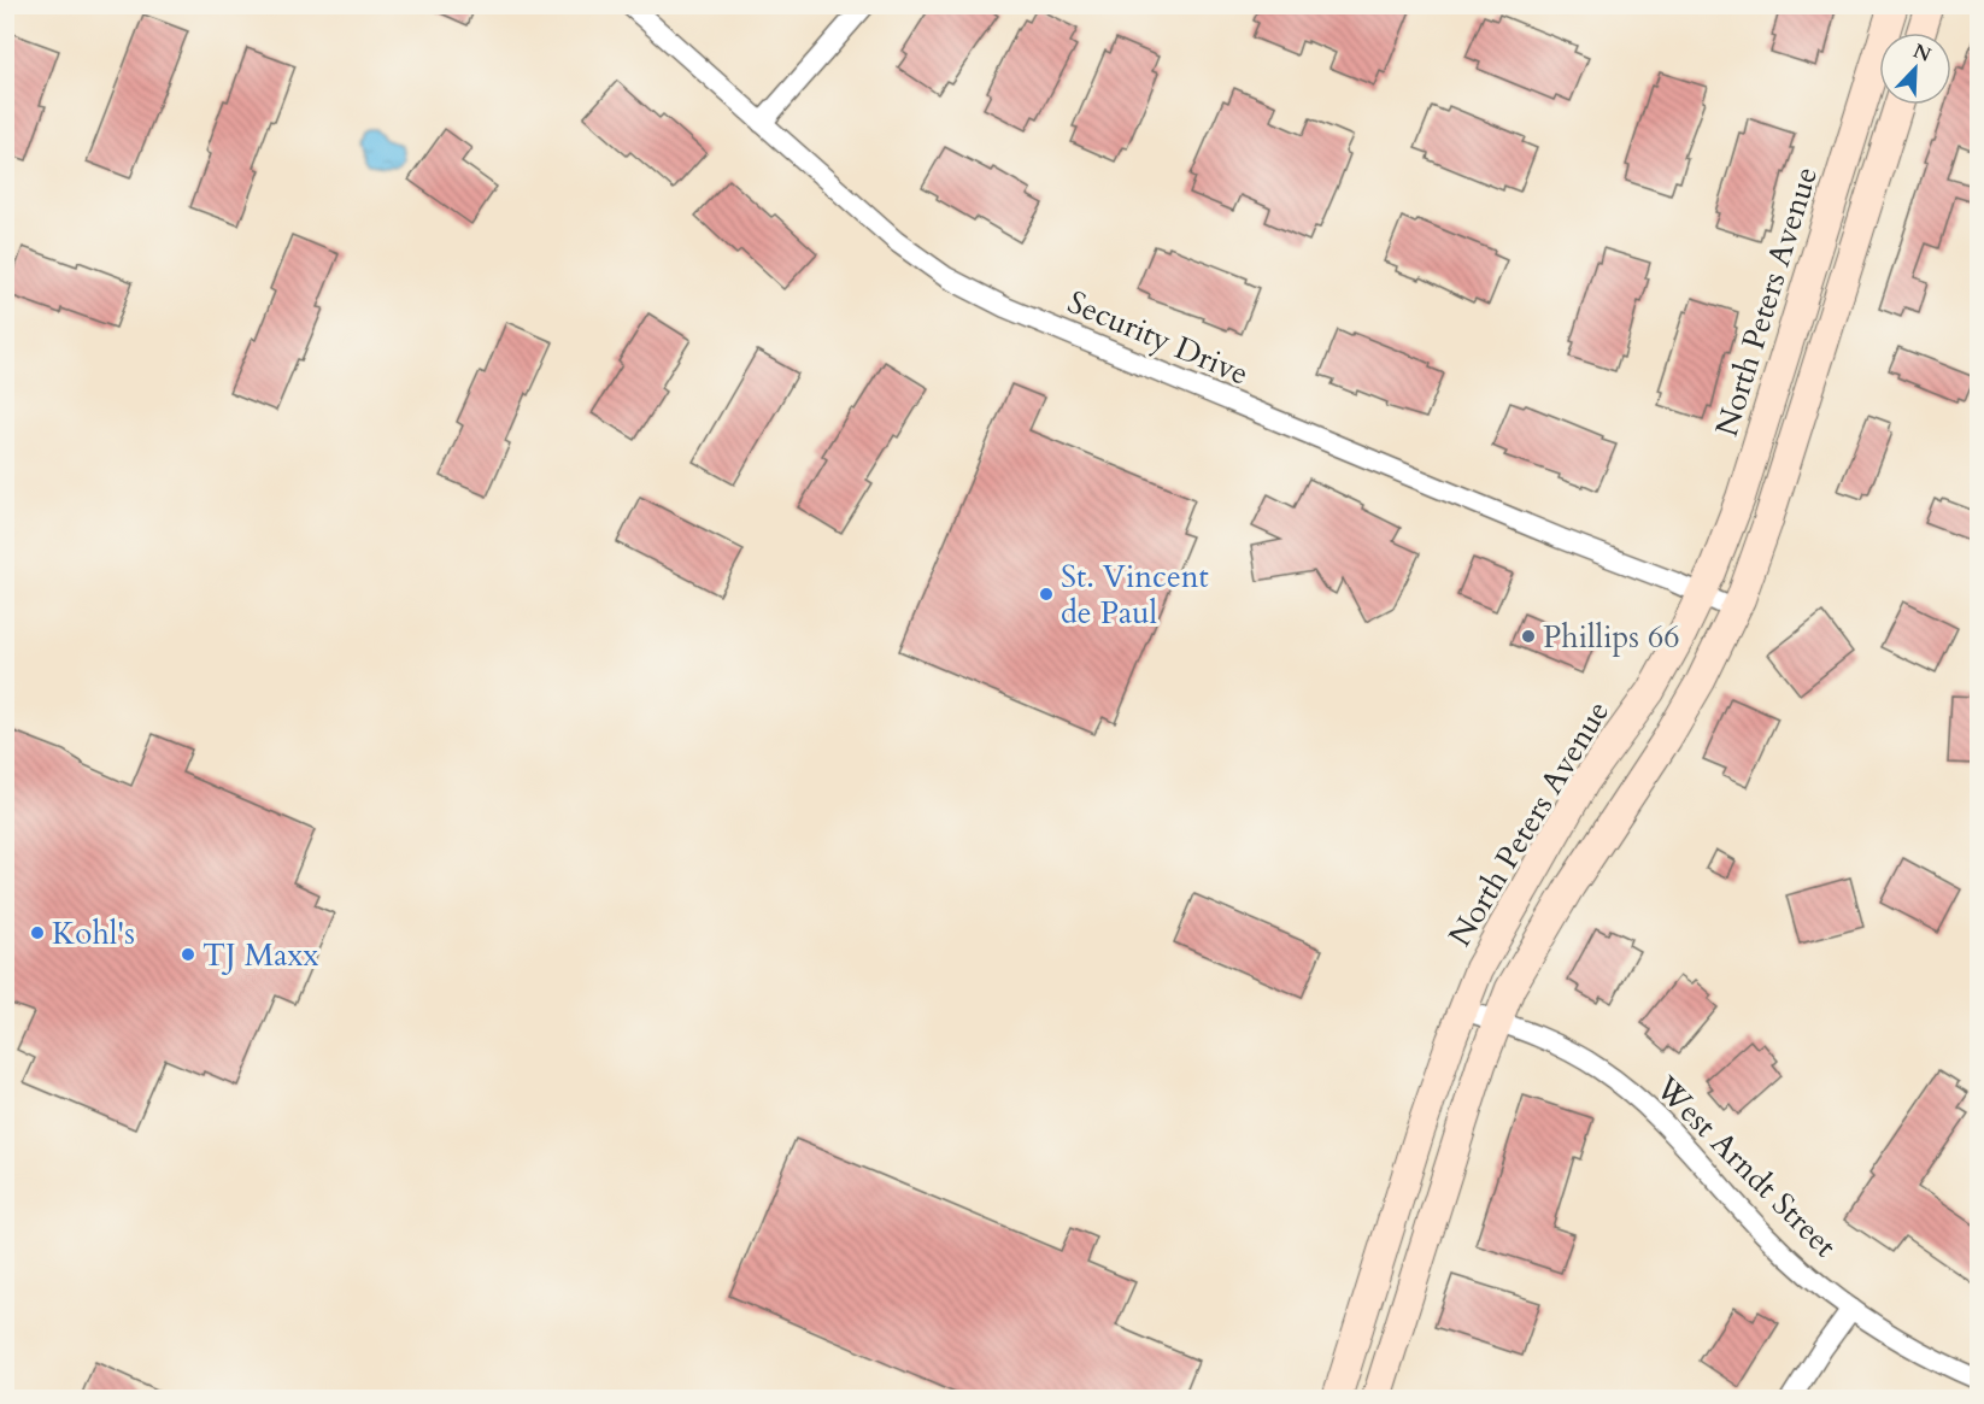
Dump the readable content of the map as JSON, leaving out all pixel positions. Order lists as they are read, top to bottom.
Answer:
{
  "streets": {
    "main road": ["North Peters Avenue"],
    "street": ["Security Drive", "West Arndt Street"]
  },
  "crossings": [
    ["North Peters Avenue", "Security Drive"],
    ["North Peters Avenue", "West Arndt Street"]
  ],
  "places": [
    "St. Vincent de Paul",
    "Phillips 66",
    "Kohl's",
    "TJ Maxx"
  ],
  "north": "top right"
}
